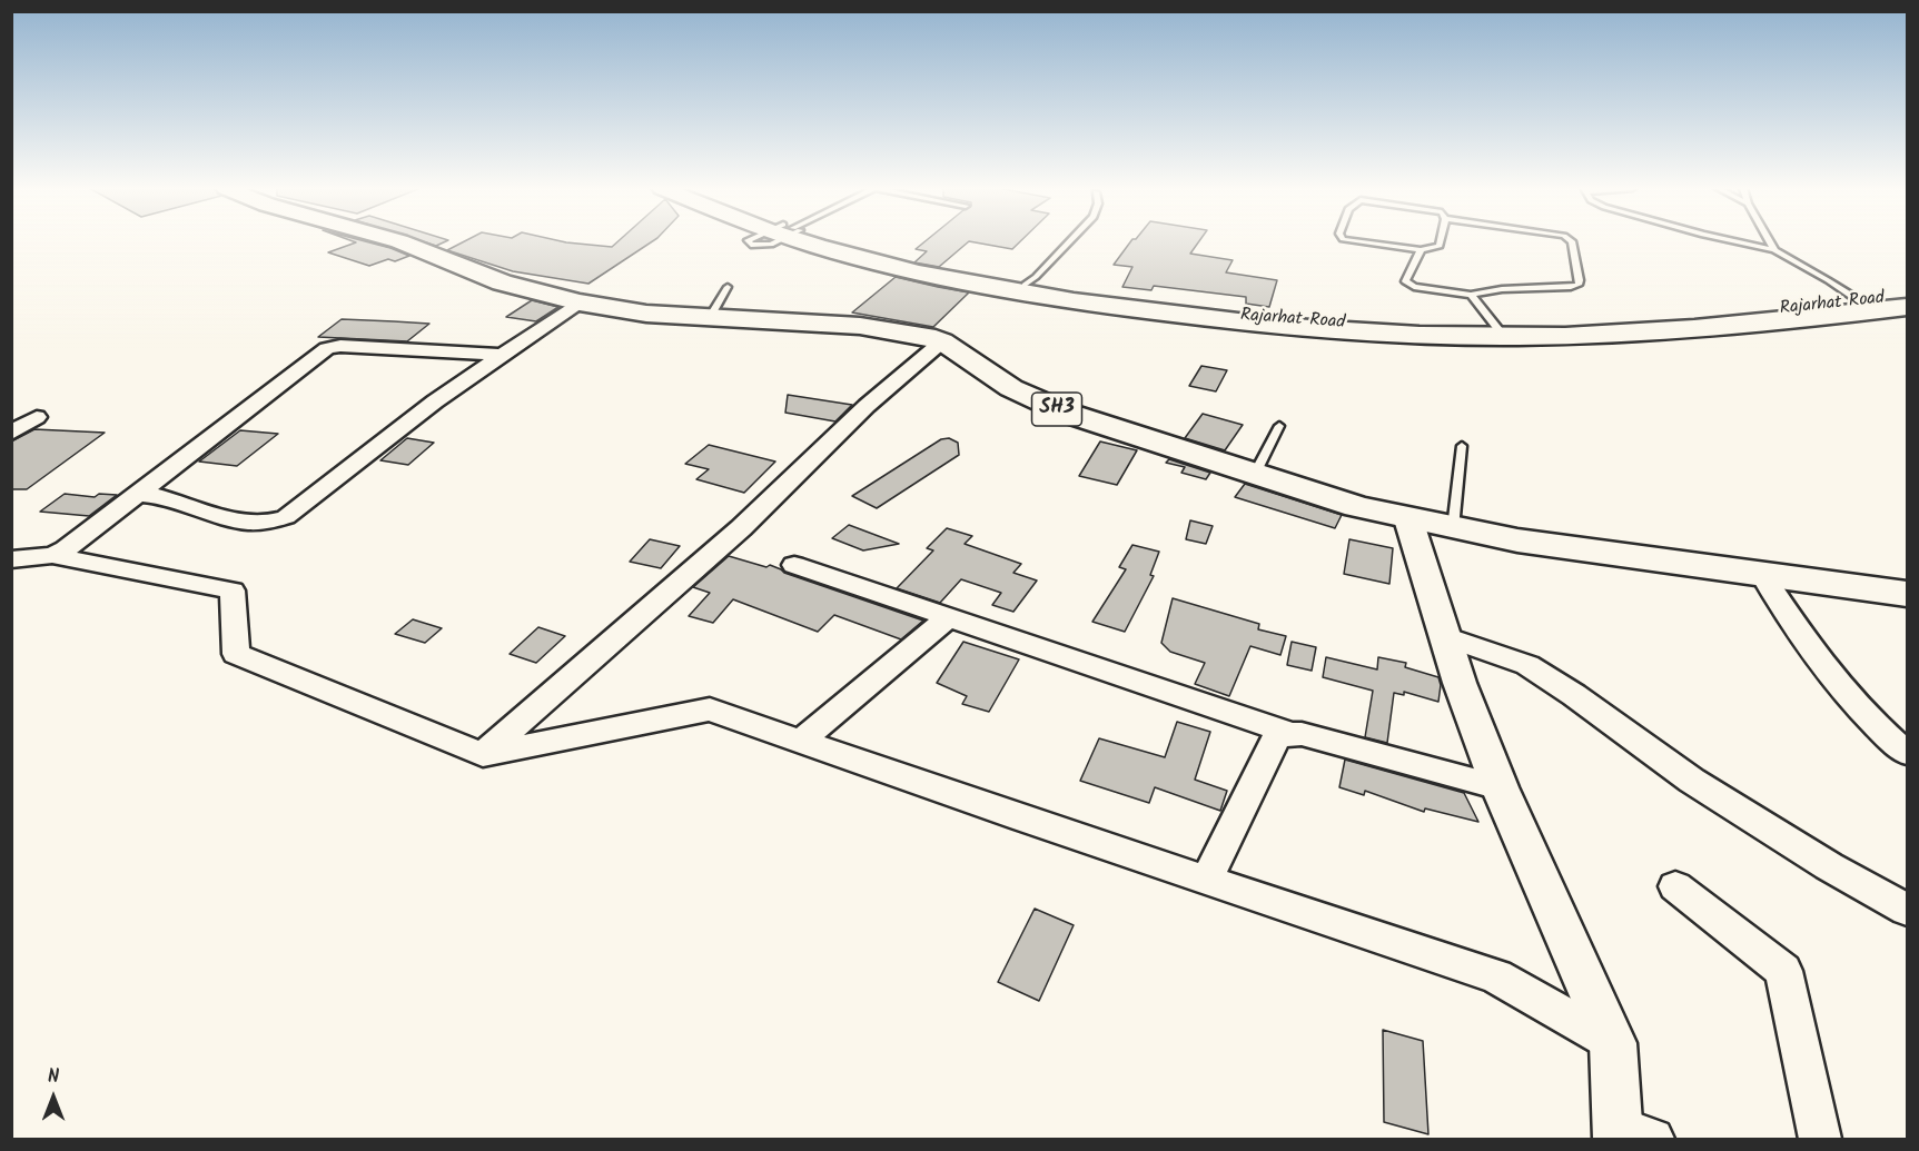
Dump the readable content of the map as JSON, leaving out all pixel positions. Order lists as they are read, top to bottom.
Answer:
{
  "streets": {
    "main road": ["Rajarhat Road", "SH3"]
  },
  "north": "top"
}
